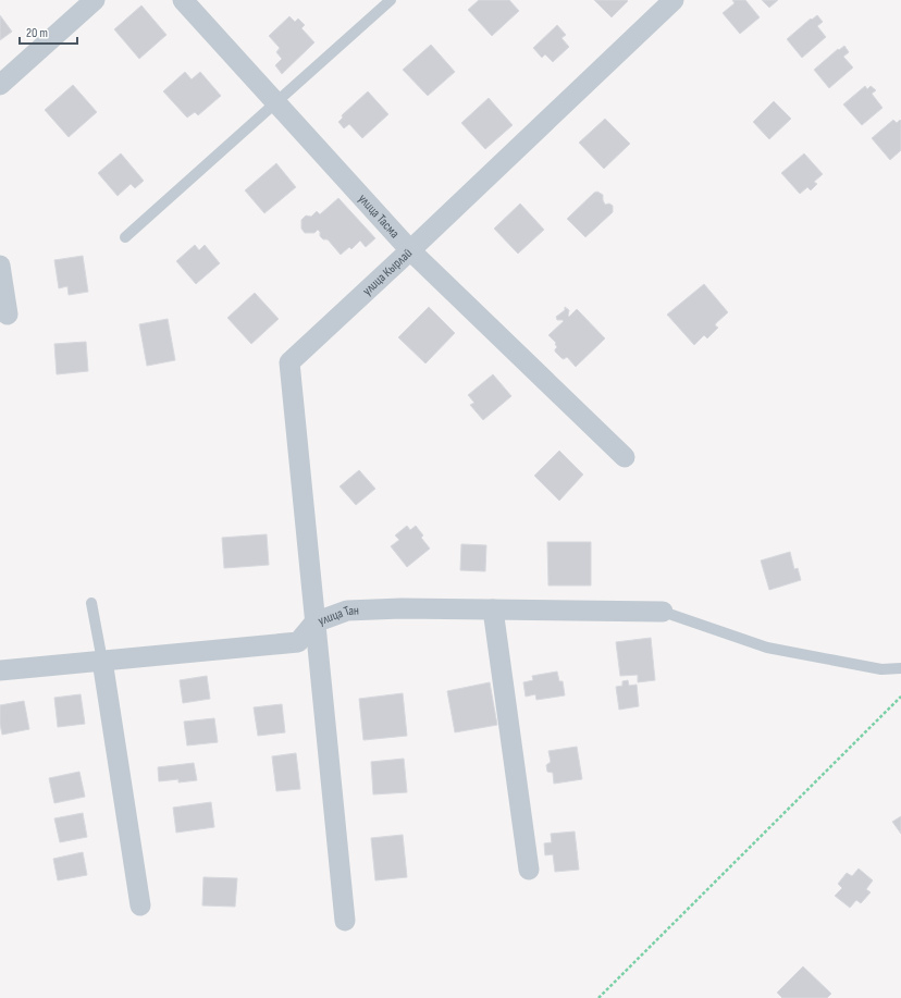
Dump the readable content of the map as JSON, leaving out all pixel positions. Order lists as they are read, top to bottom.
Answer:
{
  "streets": {
    "street": ["улица Тасма", "улица Кырлай", "улица Тан"]
  },
  "crossings": [
    ["улица Тасма", "улица Кырлай"],
    ["улица Кырлай", "улица Тан"]
  ],
  "scale_bar": "20 m"
}
